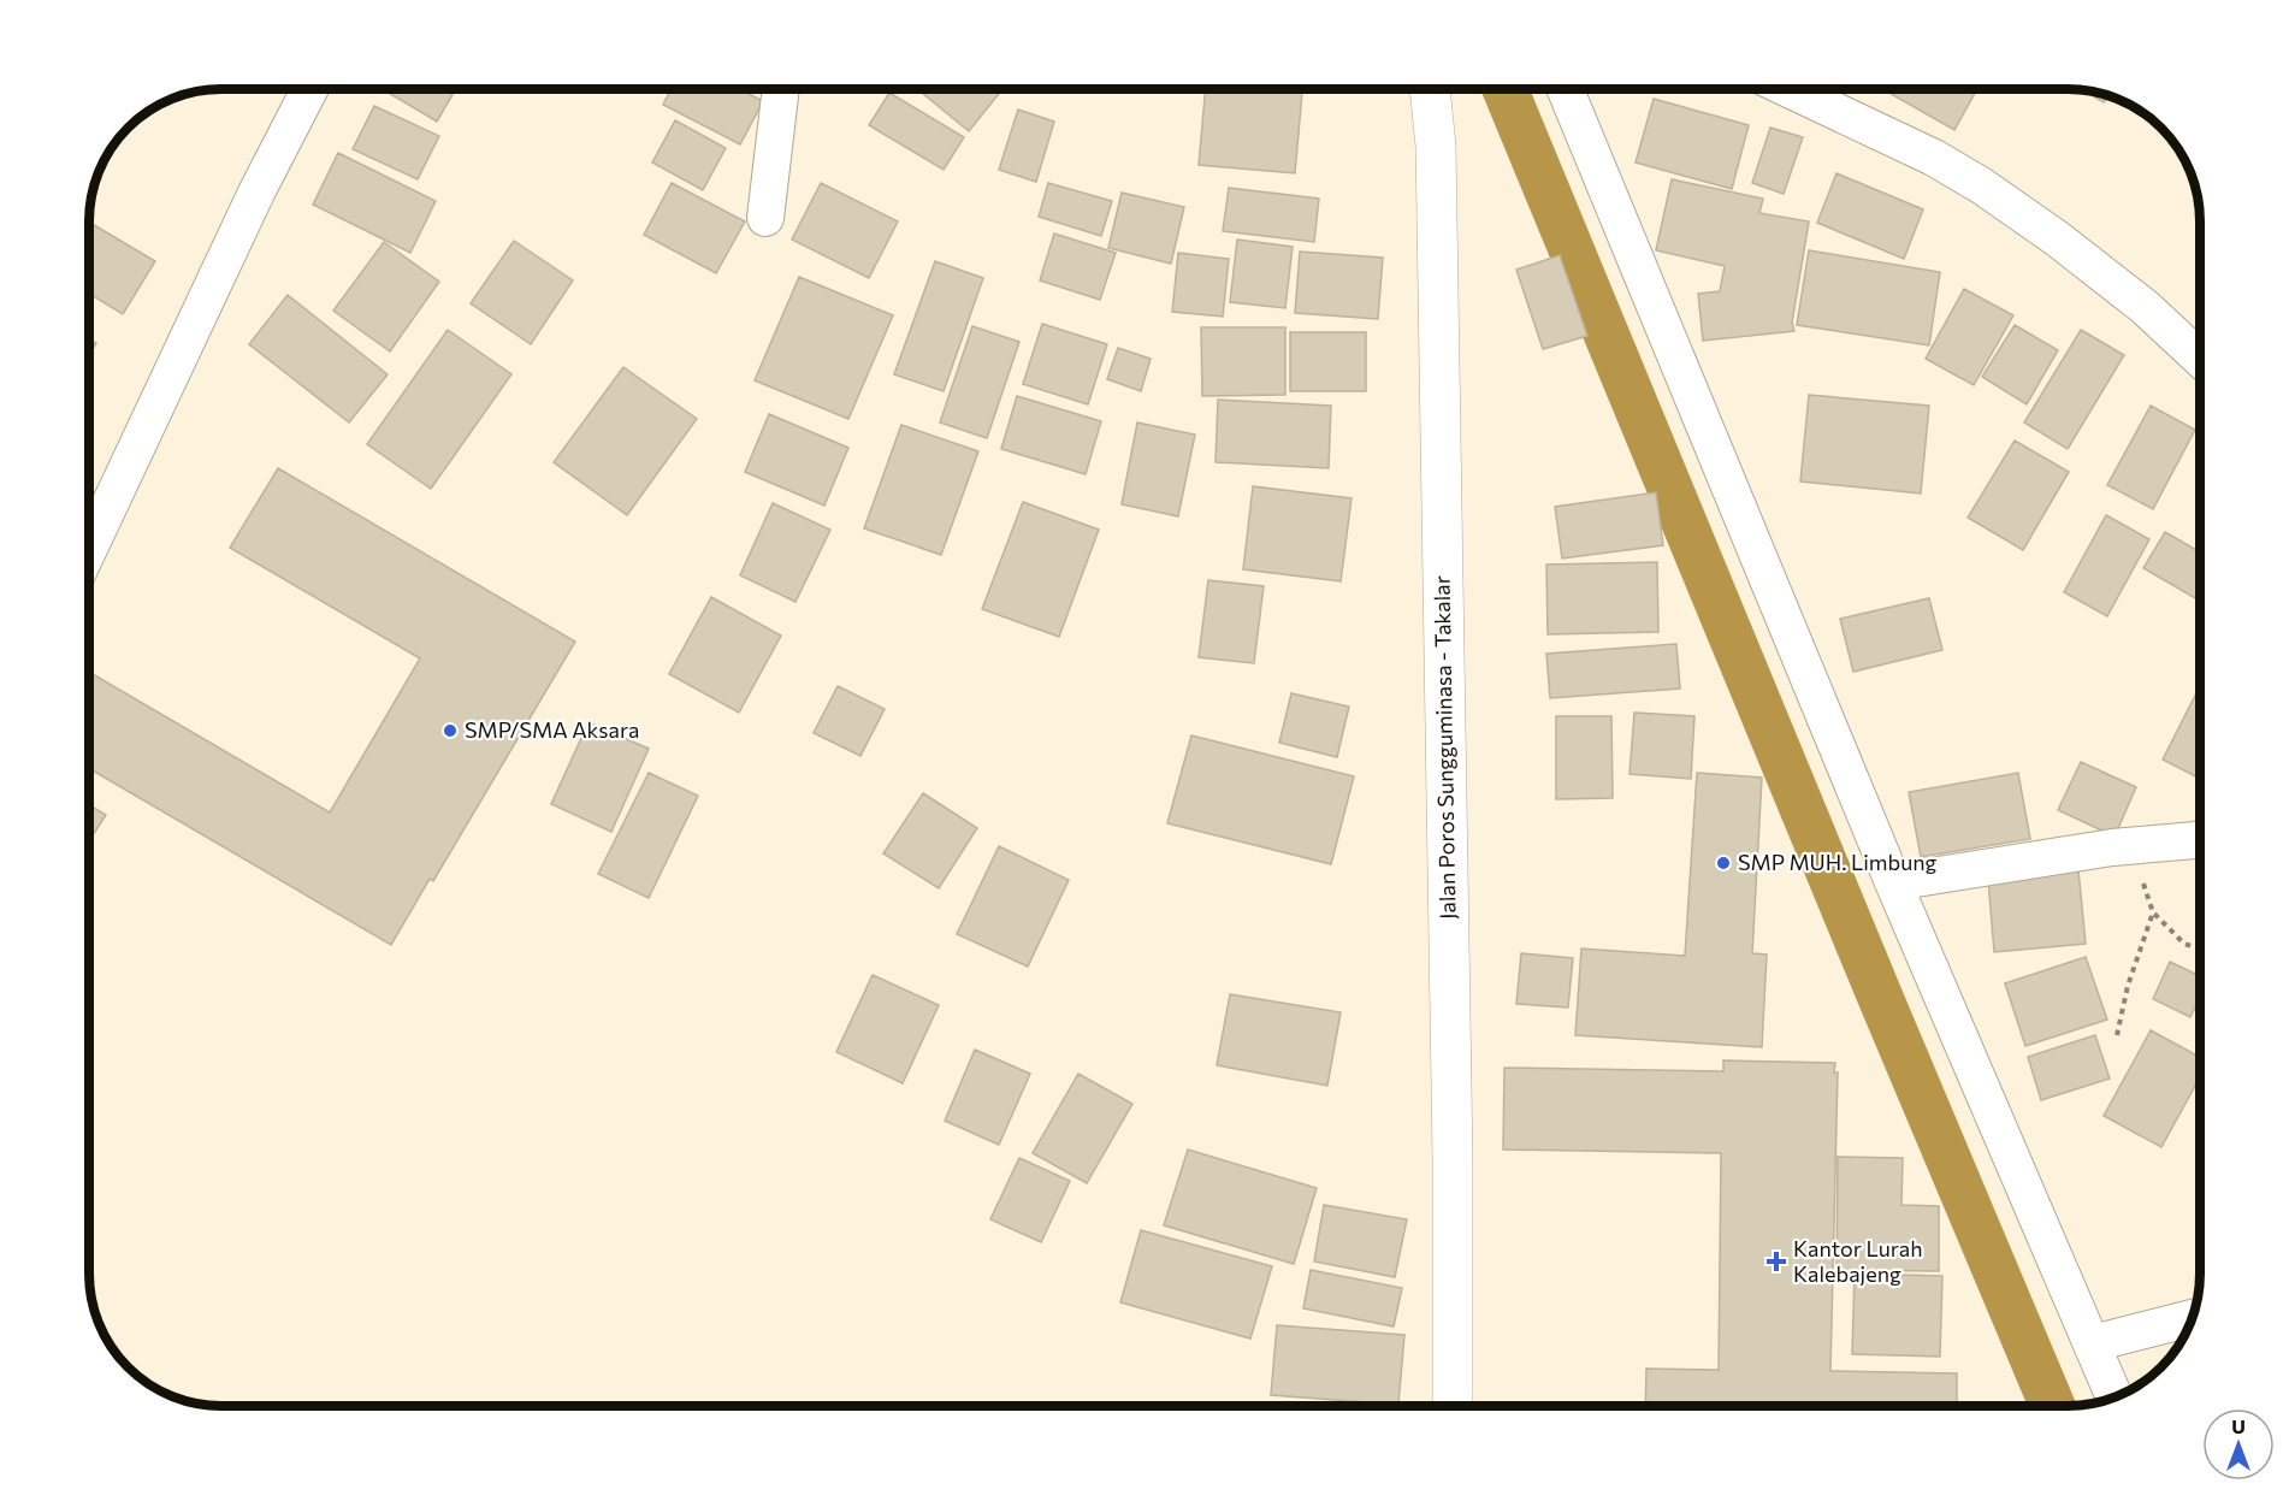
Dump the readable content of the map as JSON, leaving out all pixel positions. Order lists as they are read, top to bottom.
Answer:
{
  "streets": {
    "highway": ["Jalan Poros Sungguminasa - Takalar"]
  },
  "places": {
    "other": ["SMP/SMA Aksara", "SMP MUH. Limbung"],
    "health": ["Kantor Lurah Kalebajeng"]
  },
  "north": "top"
}
